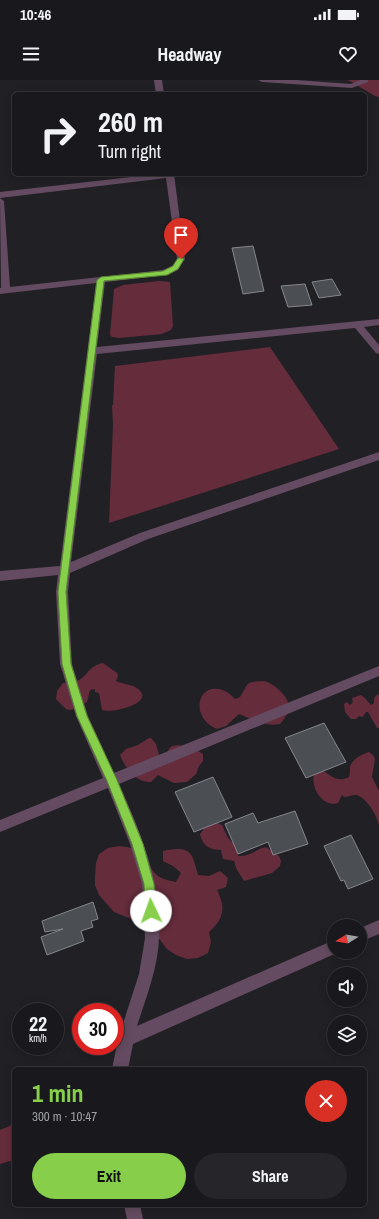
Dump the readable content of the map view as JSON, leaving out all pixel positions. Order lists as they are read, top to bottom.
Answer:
{
  "north": "left",
  "page": {
    "status": "10:46",
    "header": "Headway",
    "turn": ["260 m", "Turn right"],
    "speed": "22 km/h",
    "limit": "30",
    "heading": ["1 min", "300 m · 10:47"],
    "buttons": ["Exit", "Share"]
  }
}
